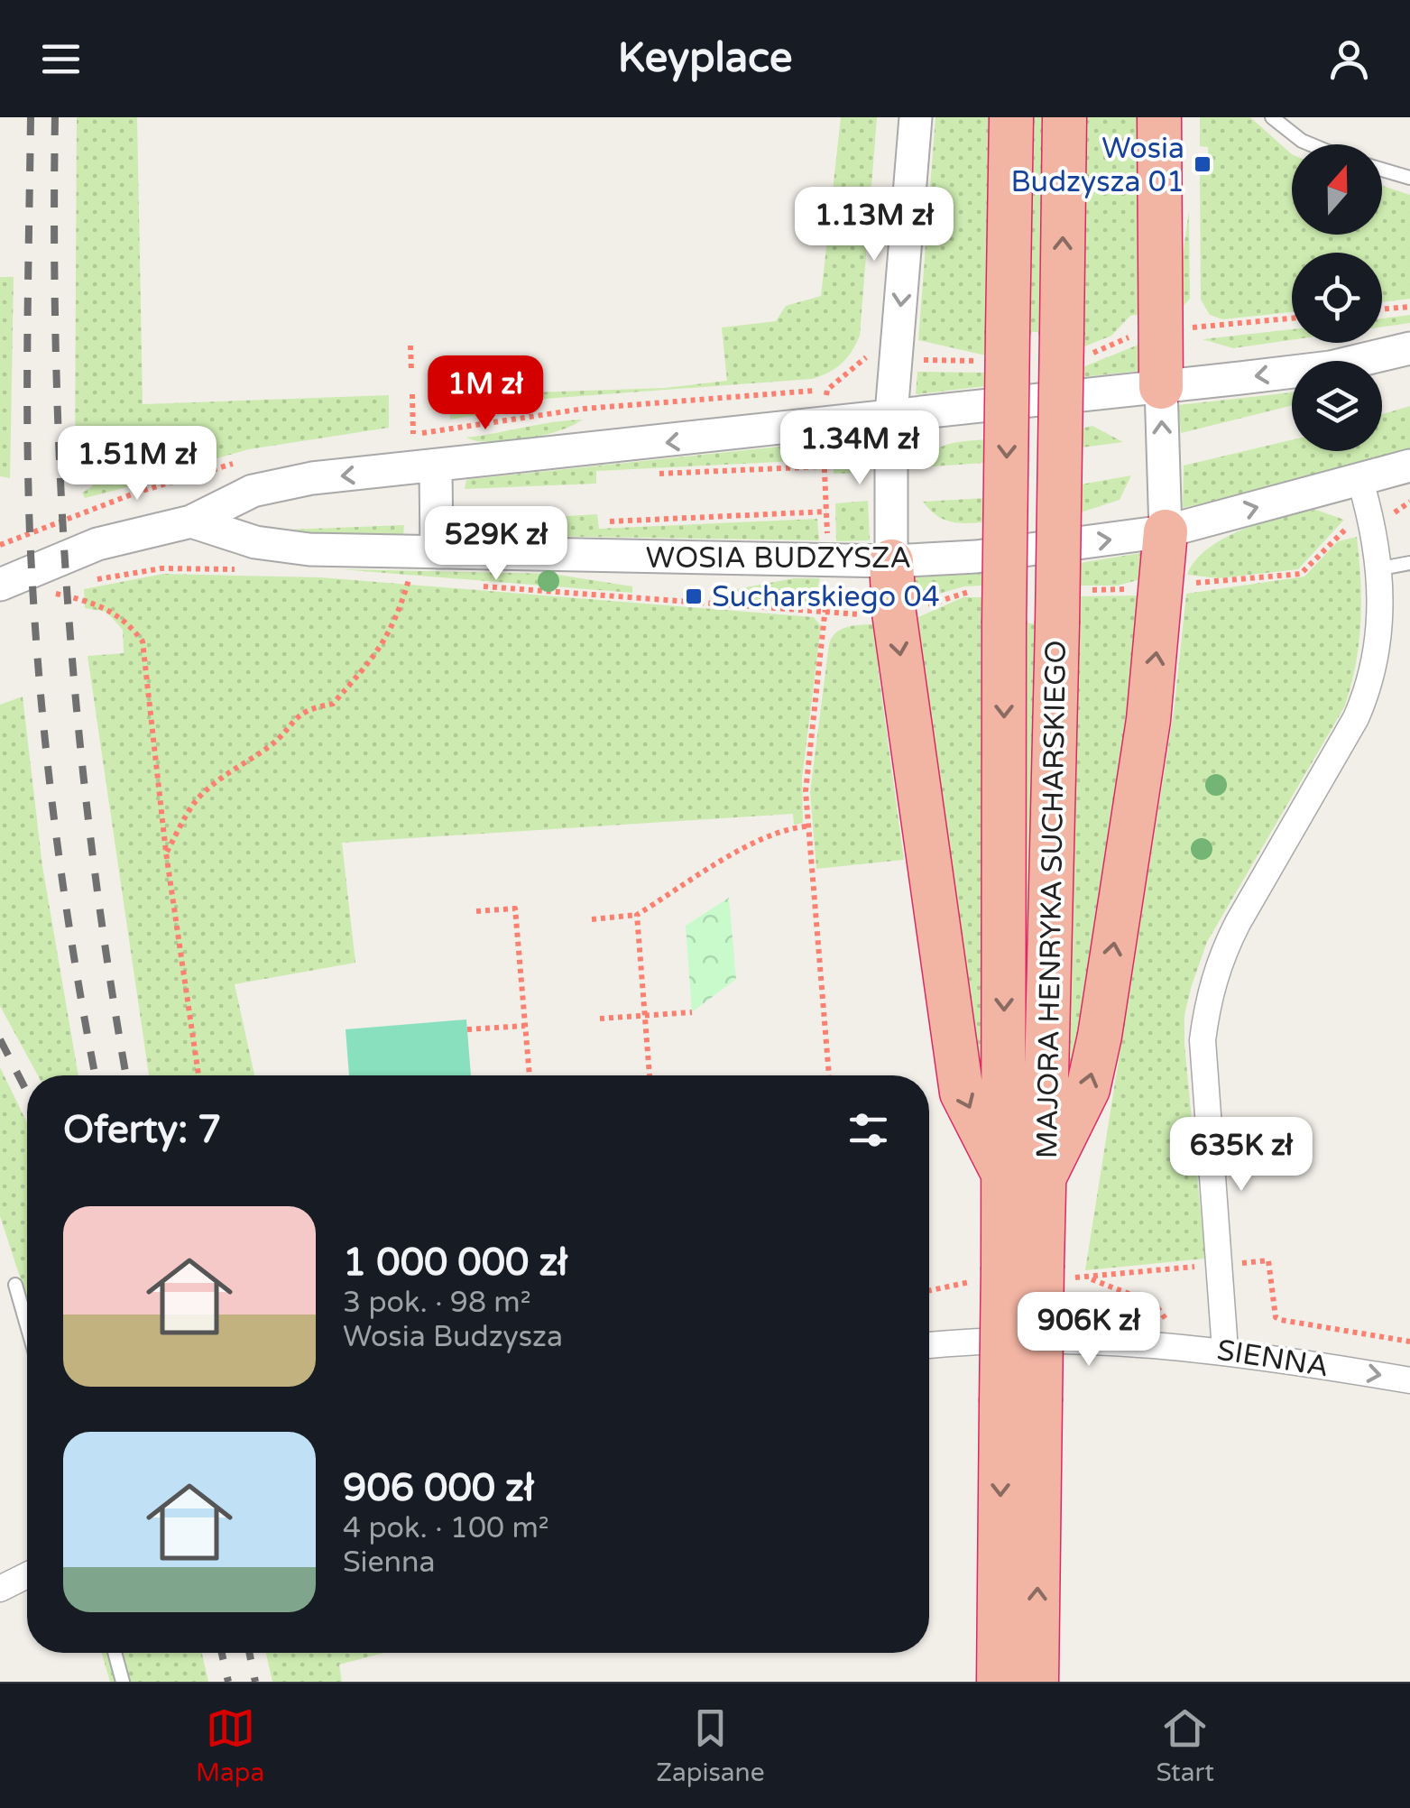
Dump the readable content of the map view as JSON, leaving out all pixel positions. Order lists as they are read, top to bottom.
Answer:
{
  "streets": {
    "highway": ["MAJORA HENRYKA SUCHARSKIEGO"],
    "street": ["WOSIA BUDZYSZA", "SIENNA"]
  },
  "one_way": ["SIENNA"],
  "places": {
    "transit": ["Wosia Budzysza 01", "Sucharskiego 04"]
  },
  "north": "top",
  "page": {
    "header": "Keyplace",
    "price": [
      "1.13M zł",
      "1M zł",
      "1.34M zł",
      "1.51M zł",
      "529K zł",
      "635K zł",
      "906K zł"
    ],
    "heading": "Oferty: 7",
    "list": [
      {
        "name": "1 000 000 zł",
        "note": "3 pok. · 98 m² · Wosia Budzysza"
      },
      {
        "name": "906 000 zł",
        "note": "4 pok. · 100 m² · Sienna"
      }
    ],
    "tabs": ["Mapa", "Zapisane", "Start"]
  }
}
